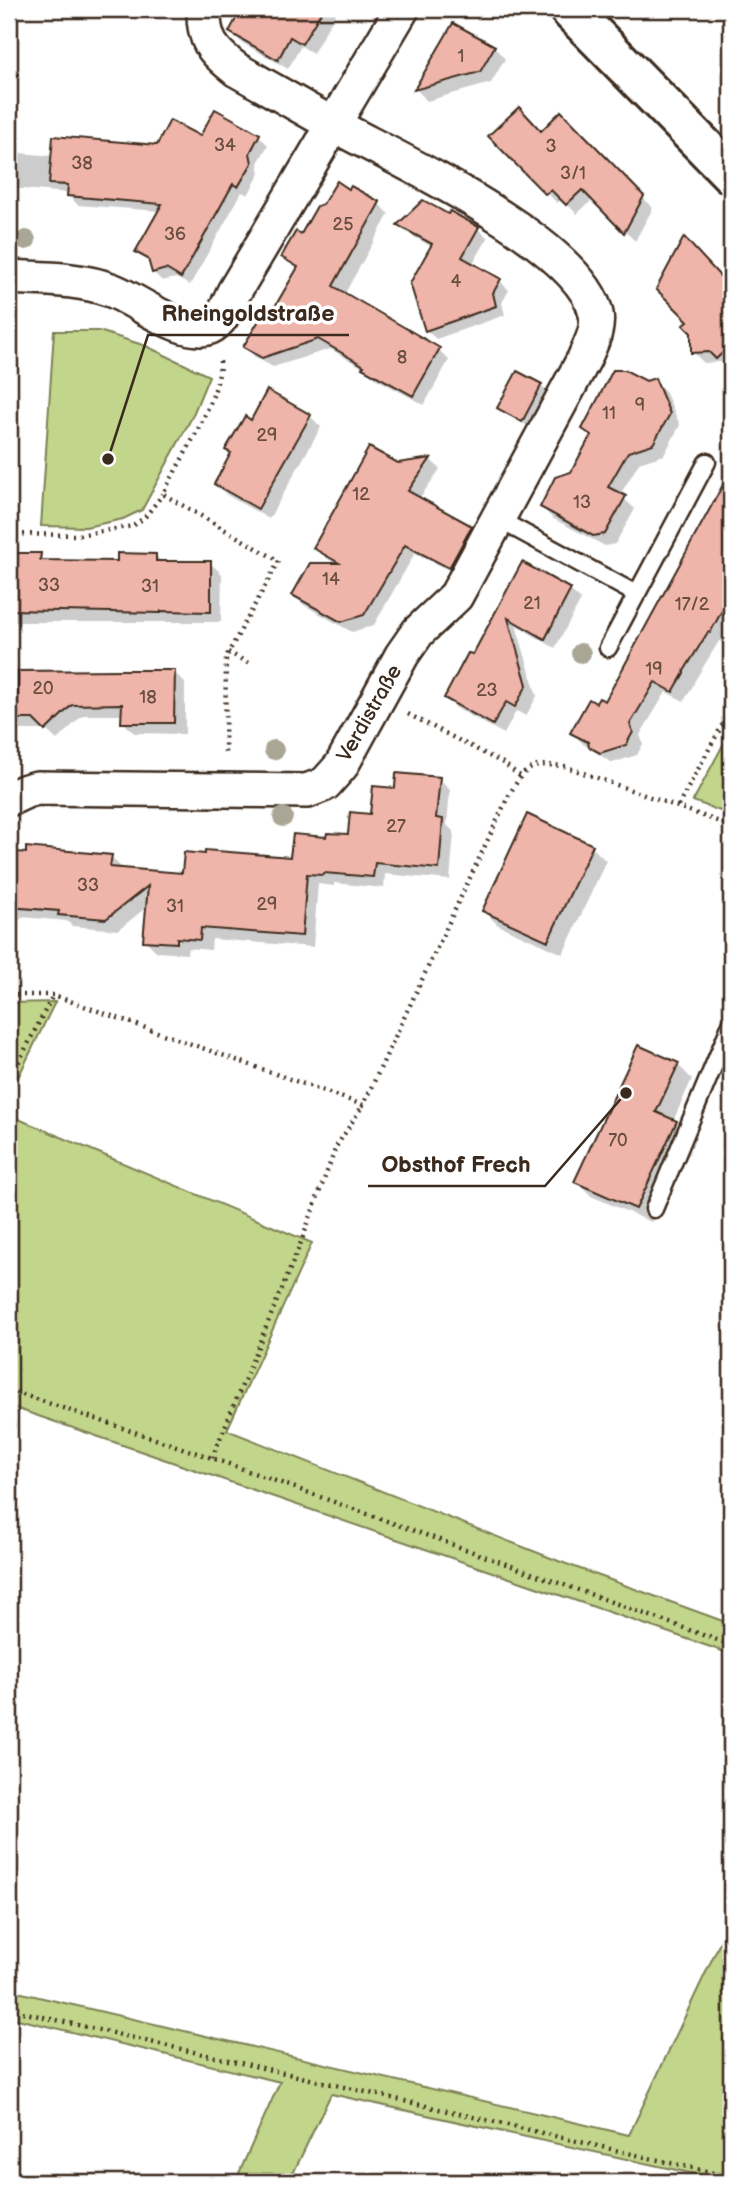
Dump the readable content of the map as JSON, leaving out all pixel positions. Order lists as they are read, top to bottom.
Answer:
{
  "streets": {
    "street": ["Verdistraße"]
  },
  "places": ["Rheingoldstraße", "Obsthof Frech"],
  "house_numbers": [
    "1",
    "34",
    "3",
    "38",
    "3/1",
    "25",
    "36",
    "4",
    "8",
    "9",
    "11",
    "29",
    "12",
    "13",
    "14",
    "33",
    "31",
    "21",
    "17/2",
    "19",
    "20",
    "23",
    "18",
    "27",
    "33",
    "29",
    "31",
    "70"
  ]
}
